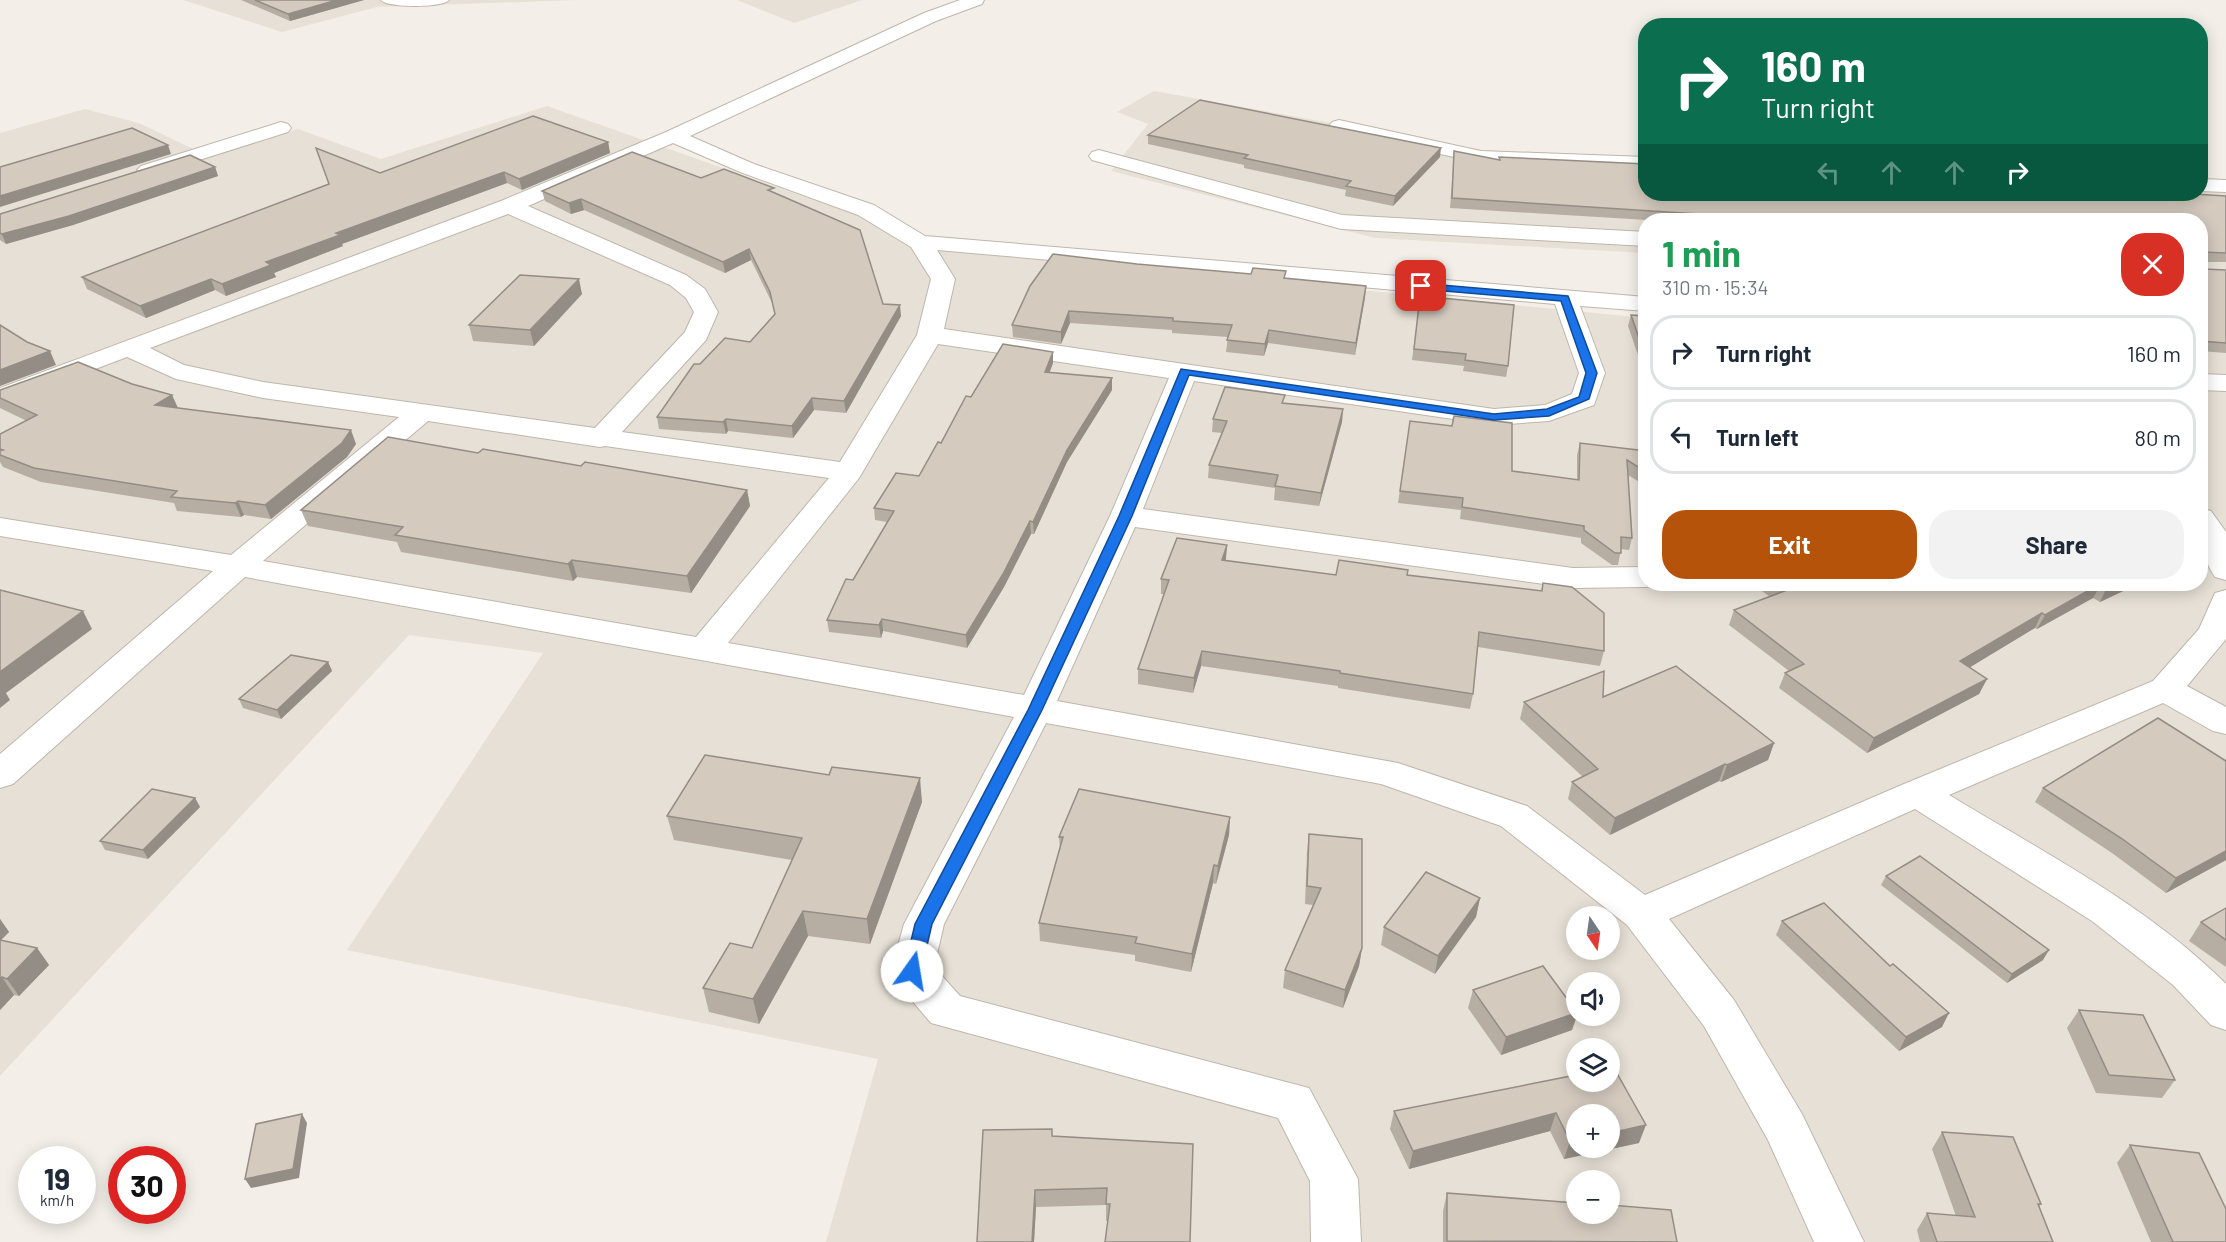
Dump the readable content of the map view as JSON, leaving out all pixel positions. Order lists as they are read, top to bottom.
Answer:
{
  "north": "bottom",
  "page": {
    "turn": ["160 m", "Turn right"],
    "heading": ["1 min", "310 m · 15:34"],
    "list": [
      {
        "name": "Turn right",
        "value": "160 m"
      },
      {
        "name": "Turn left",
        "value": "80 m"
      }
    ],
    "buttons": ["Exit", "Share"],
    "map_buttons": ["+", "−"],
    "speed": "19 km/h",
    "limit": "30"
  }
}
